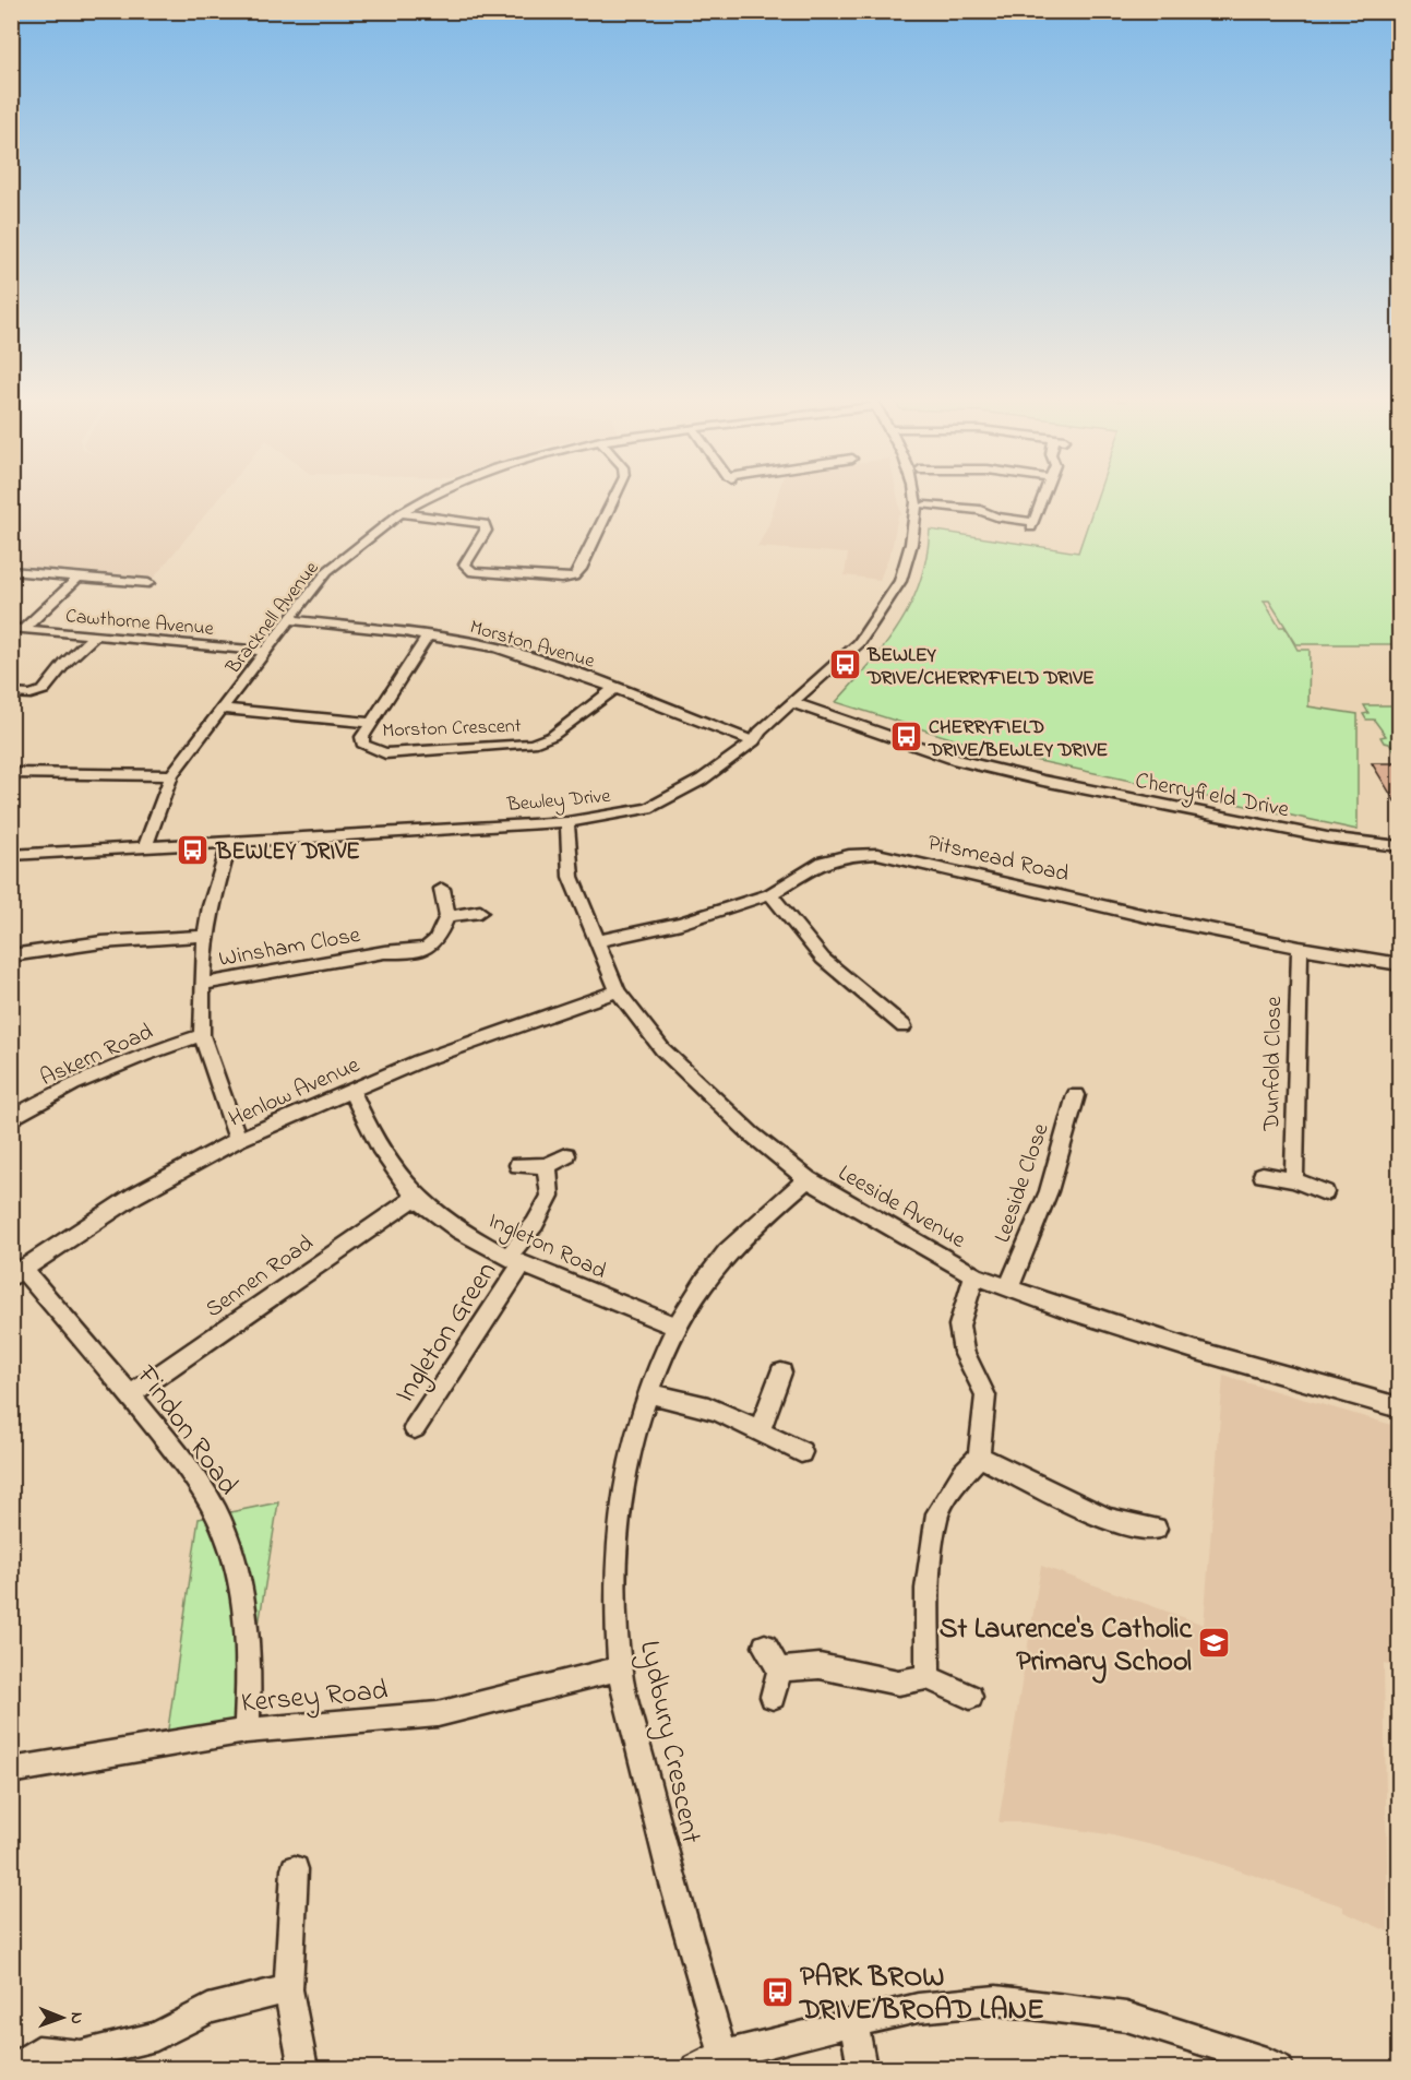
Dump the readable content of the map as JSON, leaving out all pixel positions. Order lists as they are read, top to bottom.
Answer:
{
  "streets": {
    "street": [
      "Bracknell Avenue",
      "Cawthorne Avenue",
      "Morston Avenue",
      "Morston Crescent",
      "Cherryfield Drive",
      "Bewley Drive",
      "Pitsmead Road",
      "Winsham Close",
      "Askern Road",
      "Dunfold Close",
      "Henlow Avenue",
      "Leeside Close",
      "Leeside Avenue",
      "Ingleton Road",
      "Sennen Road",
      "Ingleton Green",
      "Findon Road",
      "Kersey Road",
      "Lydbury Crescent"
    ]
  },
  "crossings": [
    ["Bracknell Avenue", "Cawthorne Avenue"],
    ["Bracknell Avenue", "Morston Avenue"],
    ["Bracknell Avenue", "Bewley Drive"],
    ["Morston Avenue", "Morston Crescent"],
    ["Morston Avenue", "Bewley Drive"],
    ["Cherryfield Drive", "Bewley Drive"],
    ["Bewley Drive", "Leeside Avenue"],
    ["Pitsmead Road", "Dunfold Close"],
    ["Pitsmead Road", "Leeside Avenue"],
    ["Henlow Avenue", "Leeside Avenue"],
    ["Henlow Avenue", "Ingleton Road"],
    ["Henlow Avenue", "Findon Road"],
    ["Leeside Close", "Leeside Avenue"],
    ["Leeside Avenue", "Lydbury Crescent"],
    ["Ingleton Road", "Sennen Road"],
    ["Ingleton Road", "Ingleton Green"],
    ["Ingleton Road", "Lydbury Crescent"],
    ["Sennen Road", "Findon Road"],
    ["Findon Road", "Kersey Road"],
    ["Kersey Road", "Lydbury Crescent"]
  ],
  "places": {
    "bus stop": [
      "BEWLEY DRIVE/CHERRYFIELD DRIVE",
      "CHERRYFIELD DRIVE/BEWLEY DRIVE",
      "BEWLEY DRIVE",
      "PARK BROW DRIVE/BROAD LANE"
    ],
    "school or university": ["St Laurence's Catholic Primary School"]
  },
  "north": "right"
}
